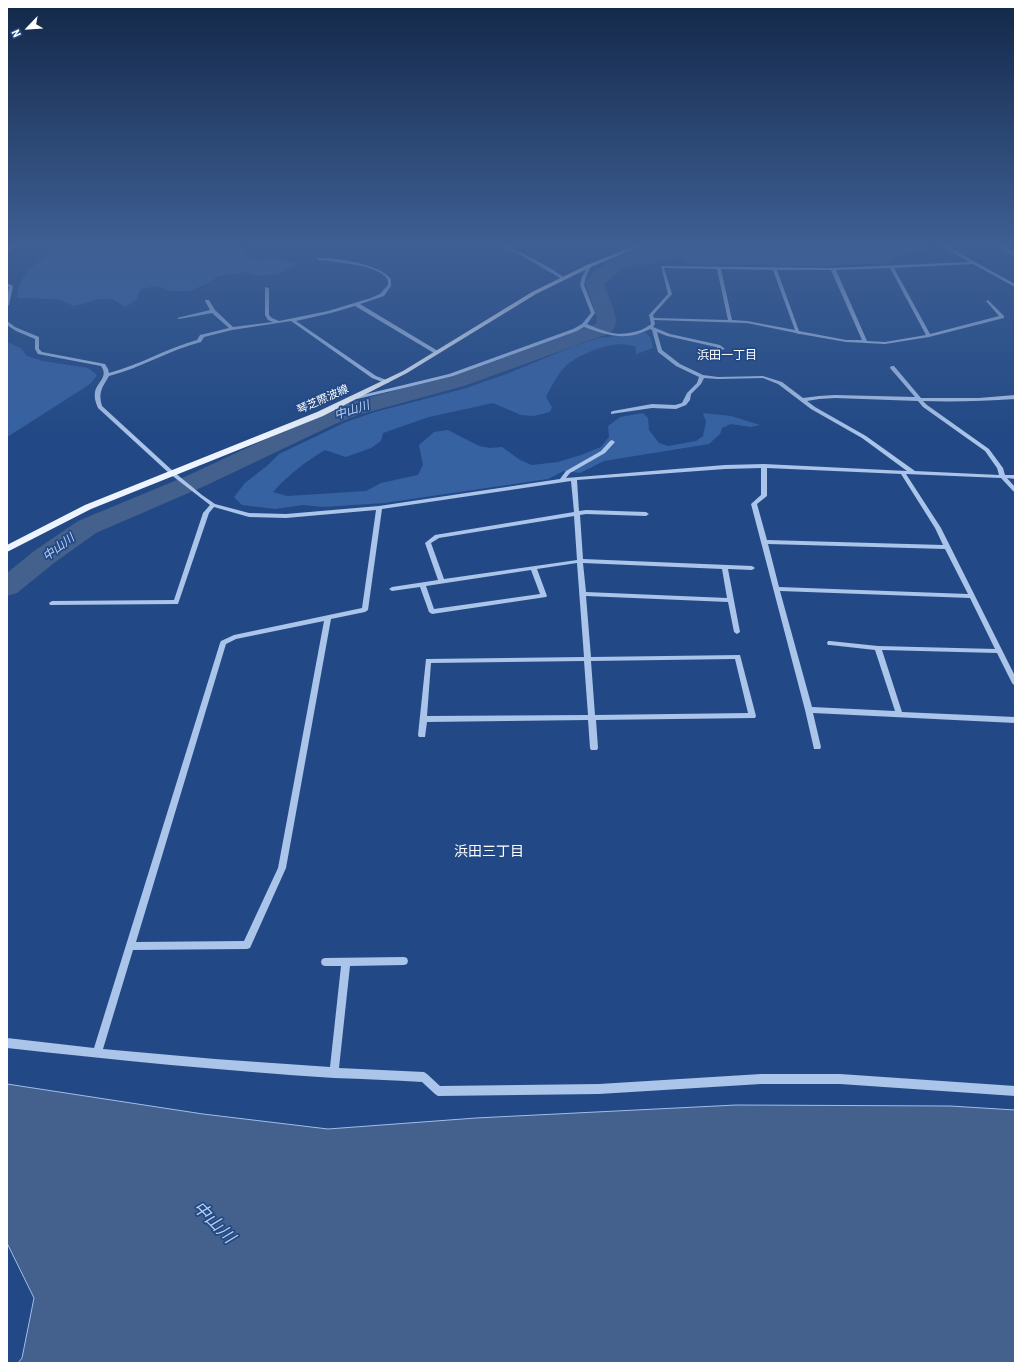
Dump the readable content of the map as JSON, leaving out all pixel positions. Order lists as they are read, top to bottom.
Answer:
{
  "streets": {
    "main road": ["琴芝際波線"]
  },
  "districts": ["浜田一丁目", "浜田三丁目"],
  "water": ["中山川"],
  "north": "bottom left"
}
